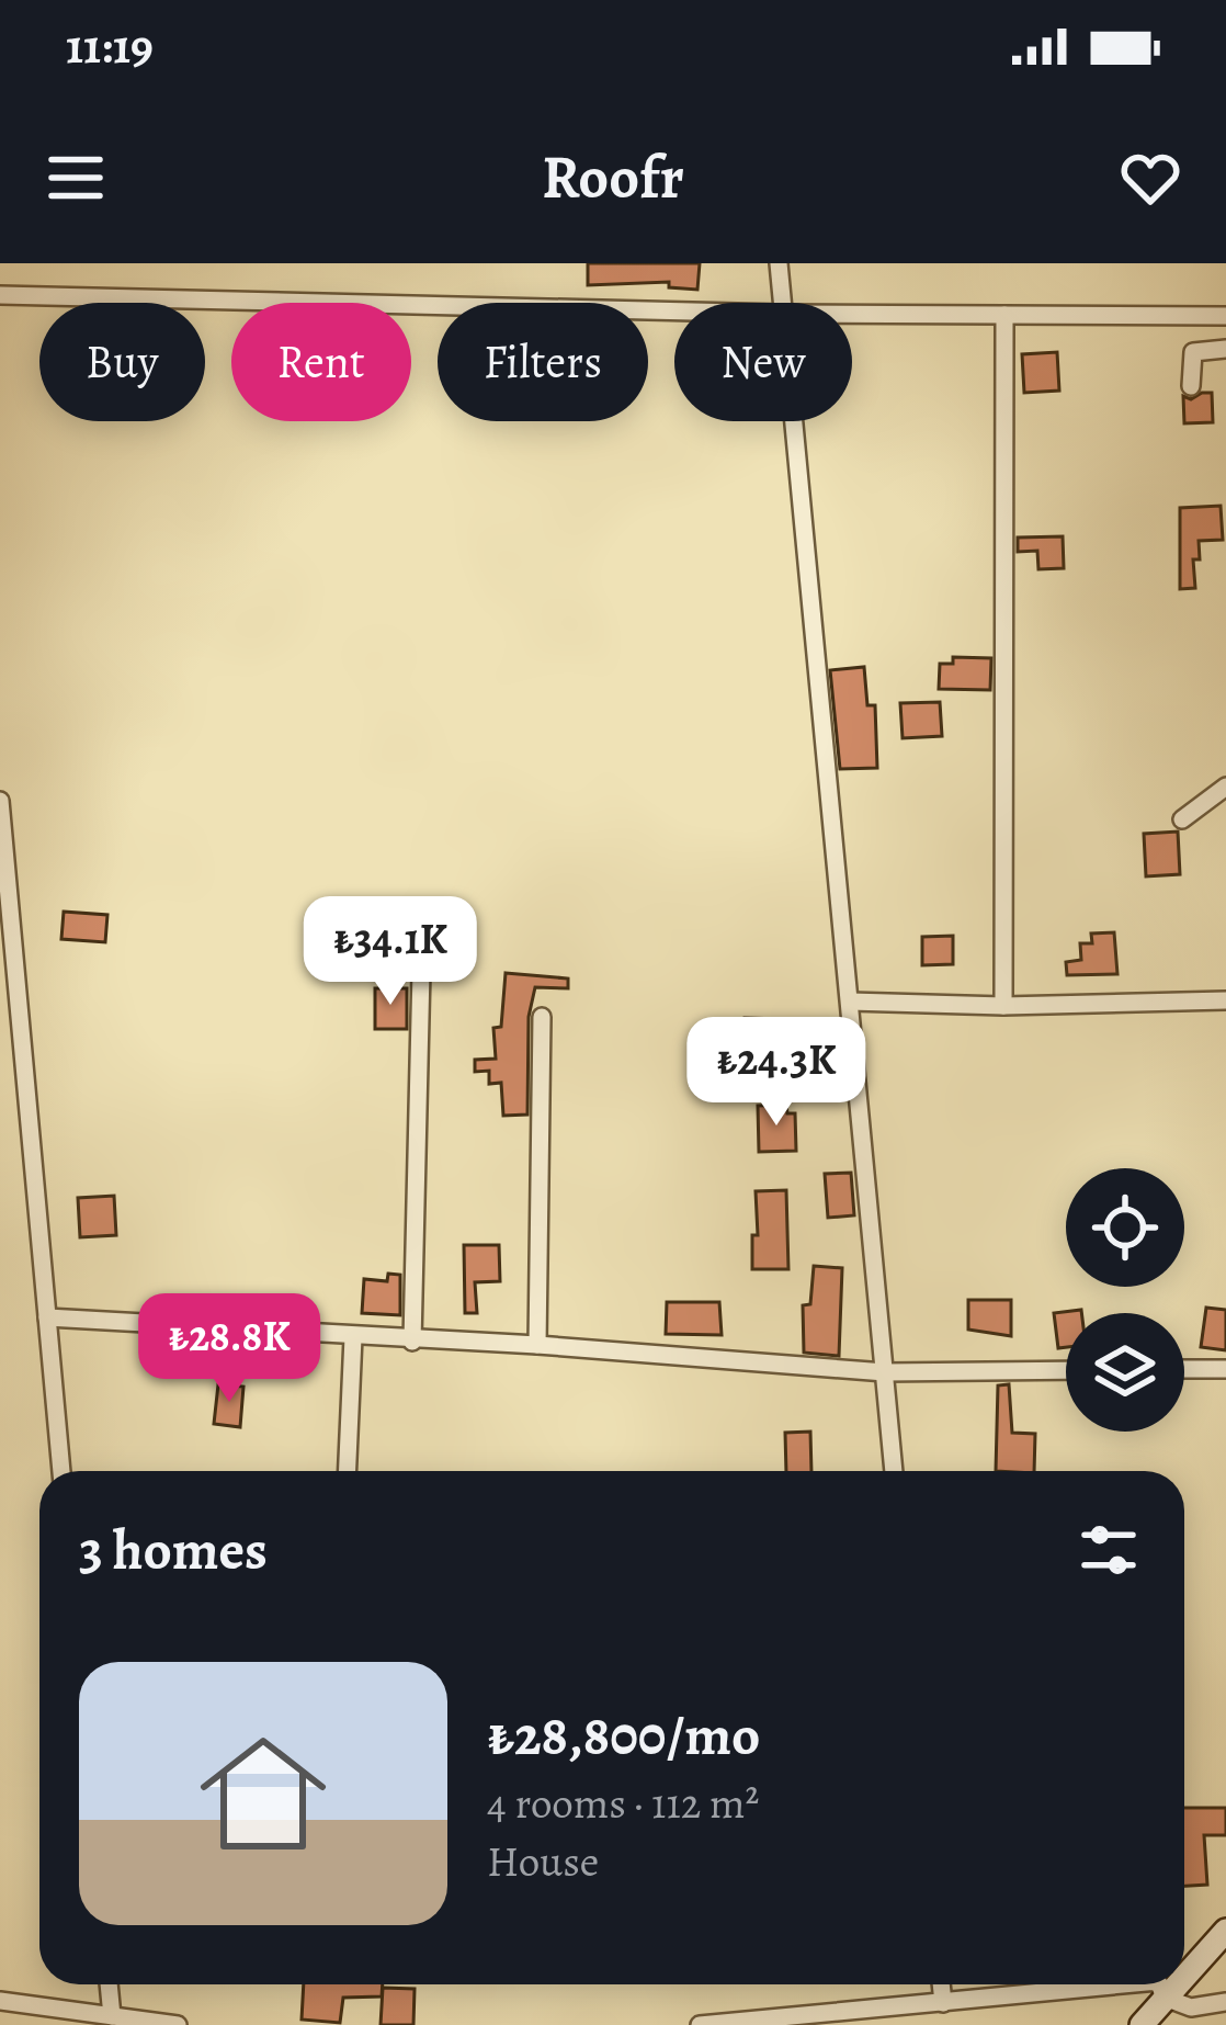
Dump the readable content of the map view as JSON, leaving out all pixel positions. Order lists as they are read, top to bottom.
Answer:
{
  "page": {
    "status": "11:19",
    "header": "Roofr",
    "chip": [
      "Buy",
      "Rent",
      "Filters",
      "New"
    ],
    "price": ["₺34.1K", "₺24.3K", "₺28.8K"],
    "heading": "3 homes",
    "list": [
      {
        "name": "₺28,800/mo",
        "note": "4 rooms · 112 m² · House"
      }
    ]
  }
}
